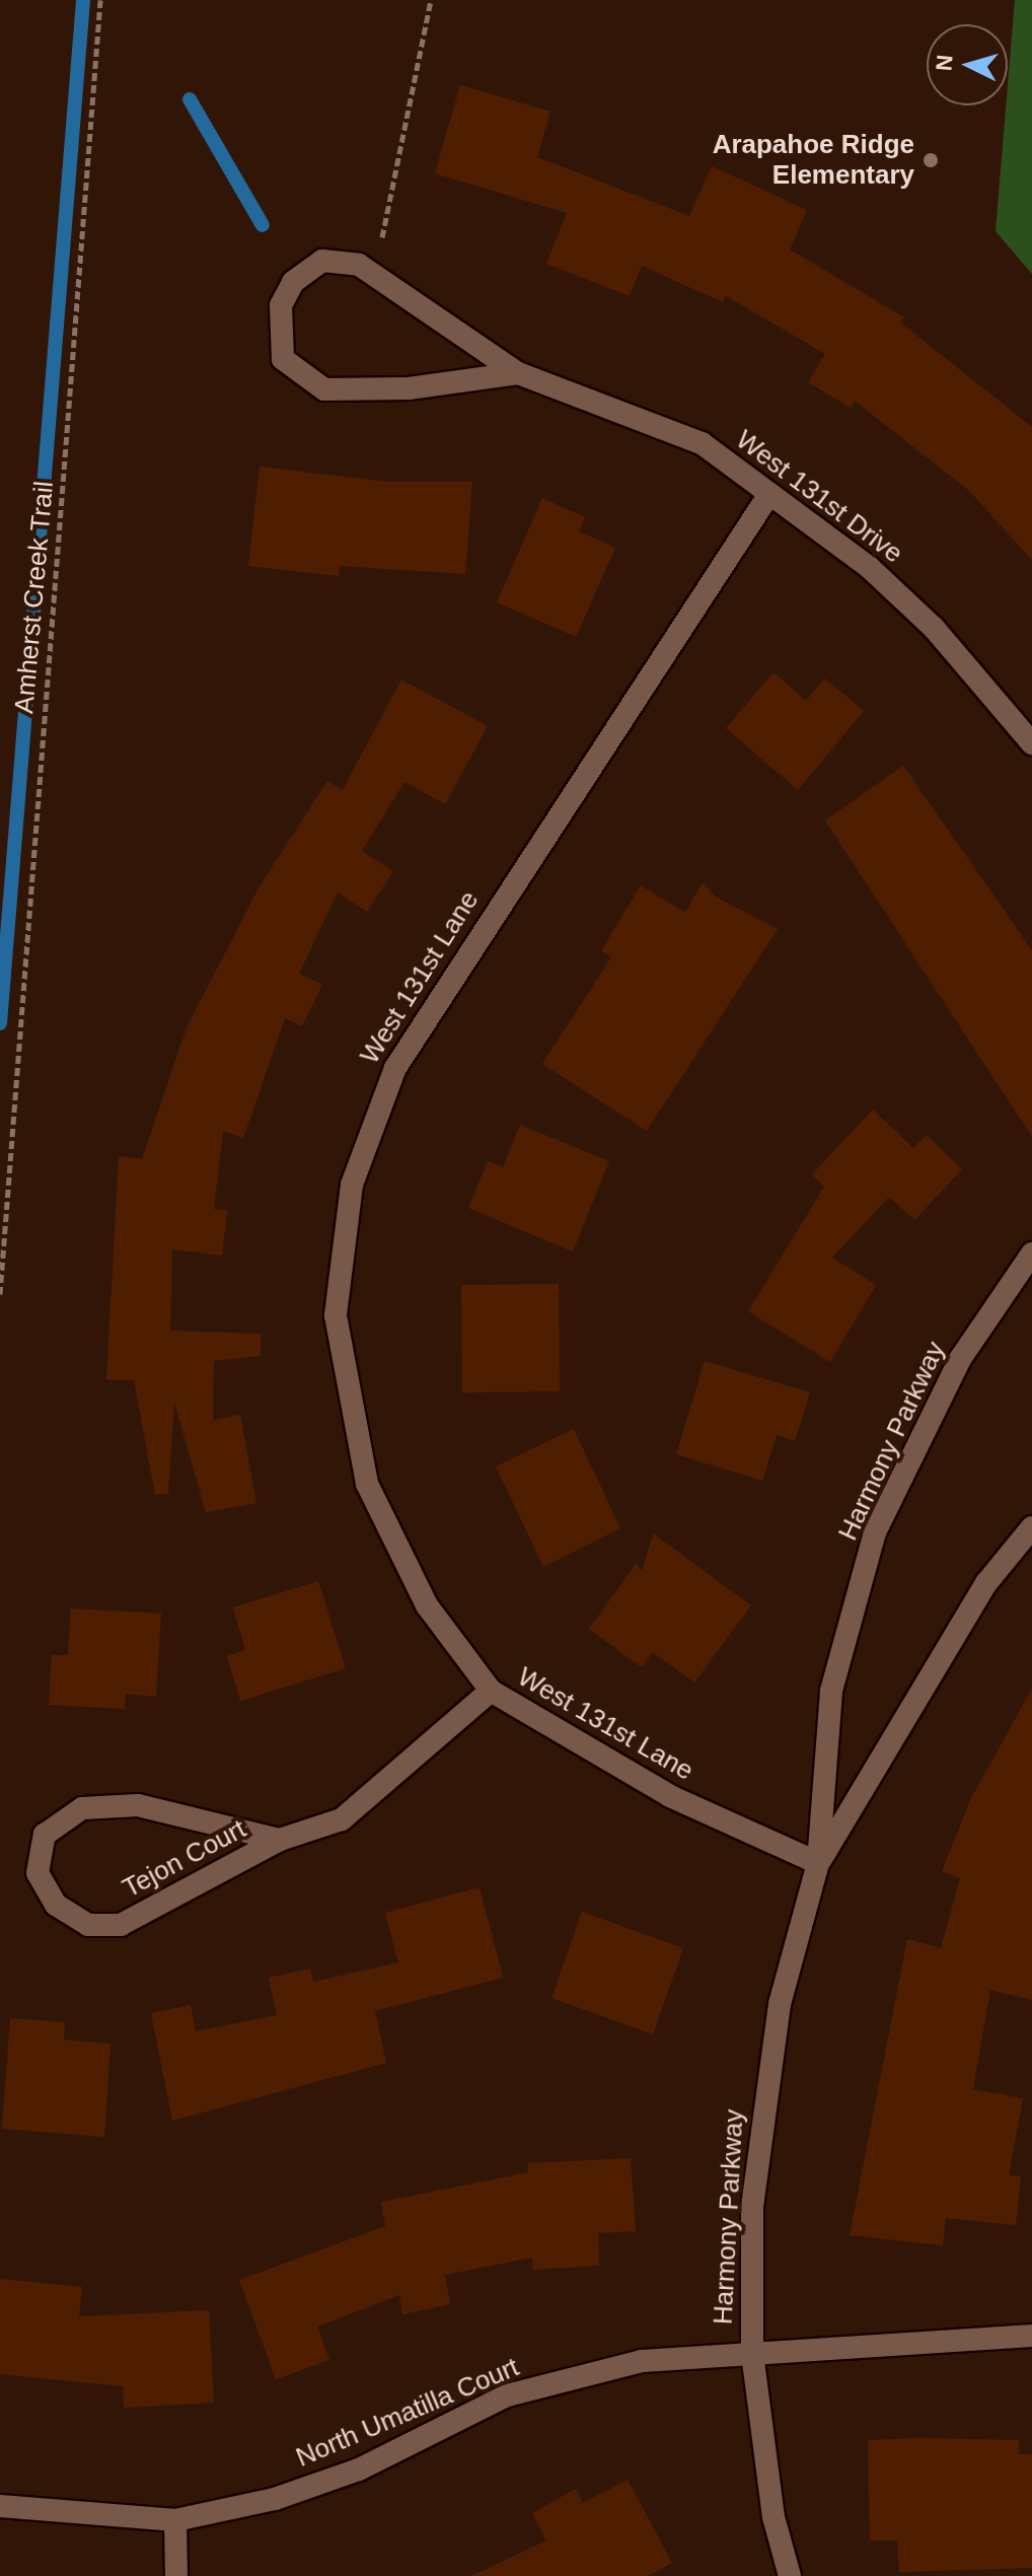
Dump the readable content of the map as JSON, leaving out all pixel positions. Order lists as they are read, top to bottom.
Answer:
{
  "streets": {
    "street": [
      "West 131st Drive",
      "West 131st Lane",
      "Harmony Parkway",
      "Tejon Court",
      "North Umatilla Court"
    ],
    "path": ["Amherst Creek Trail"]
  },
  "crossings": [
    ["West 131st Drive", "West 131st Lane"],
    ["West 131st Lane", "Harmony Parkway"],
    ["West 131st Lane", "Tejon Court"],
    ["Harmony Parkway", "North Umatilla Court"]
  ],
  "places": ["Arapahoe Ridge Elementary"],
  "north": "left"
}
